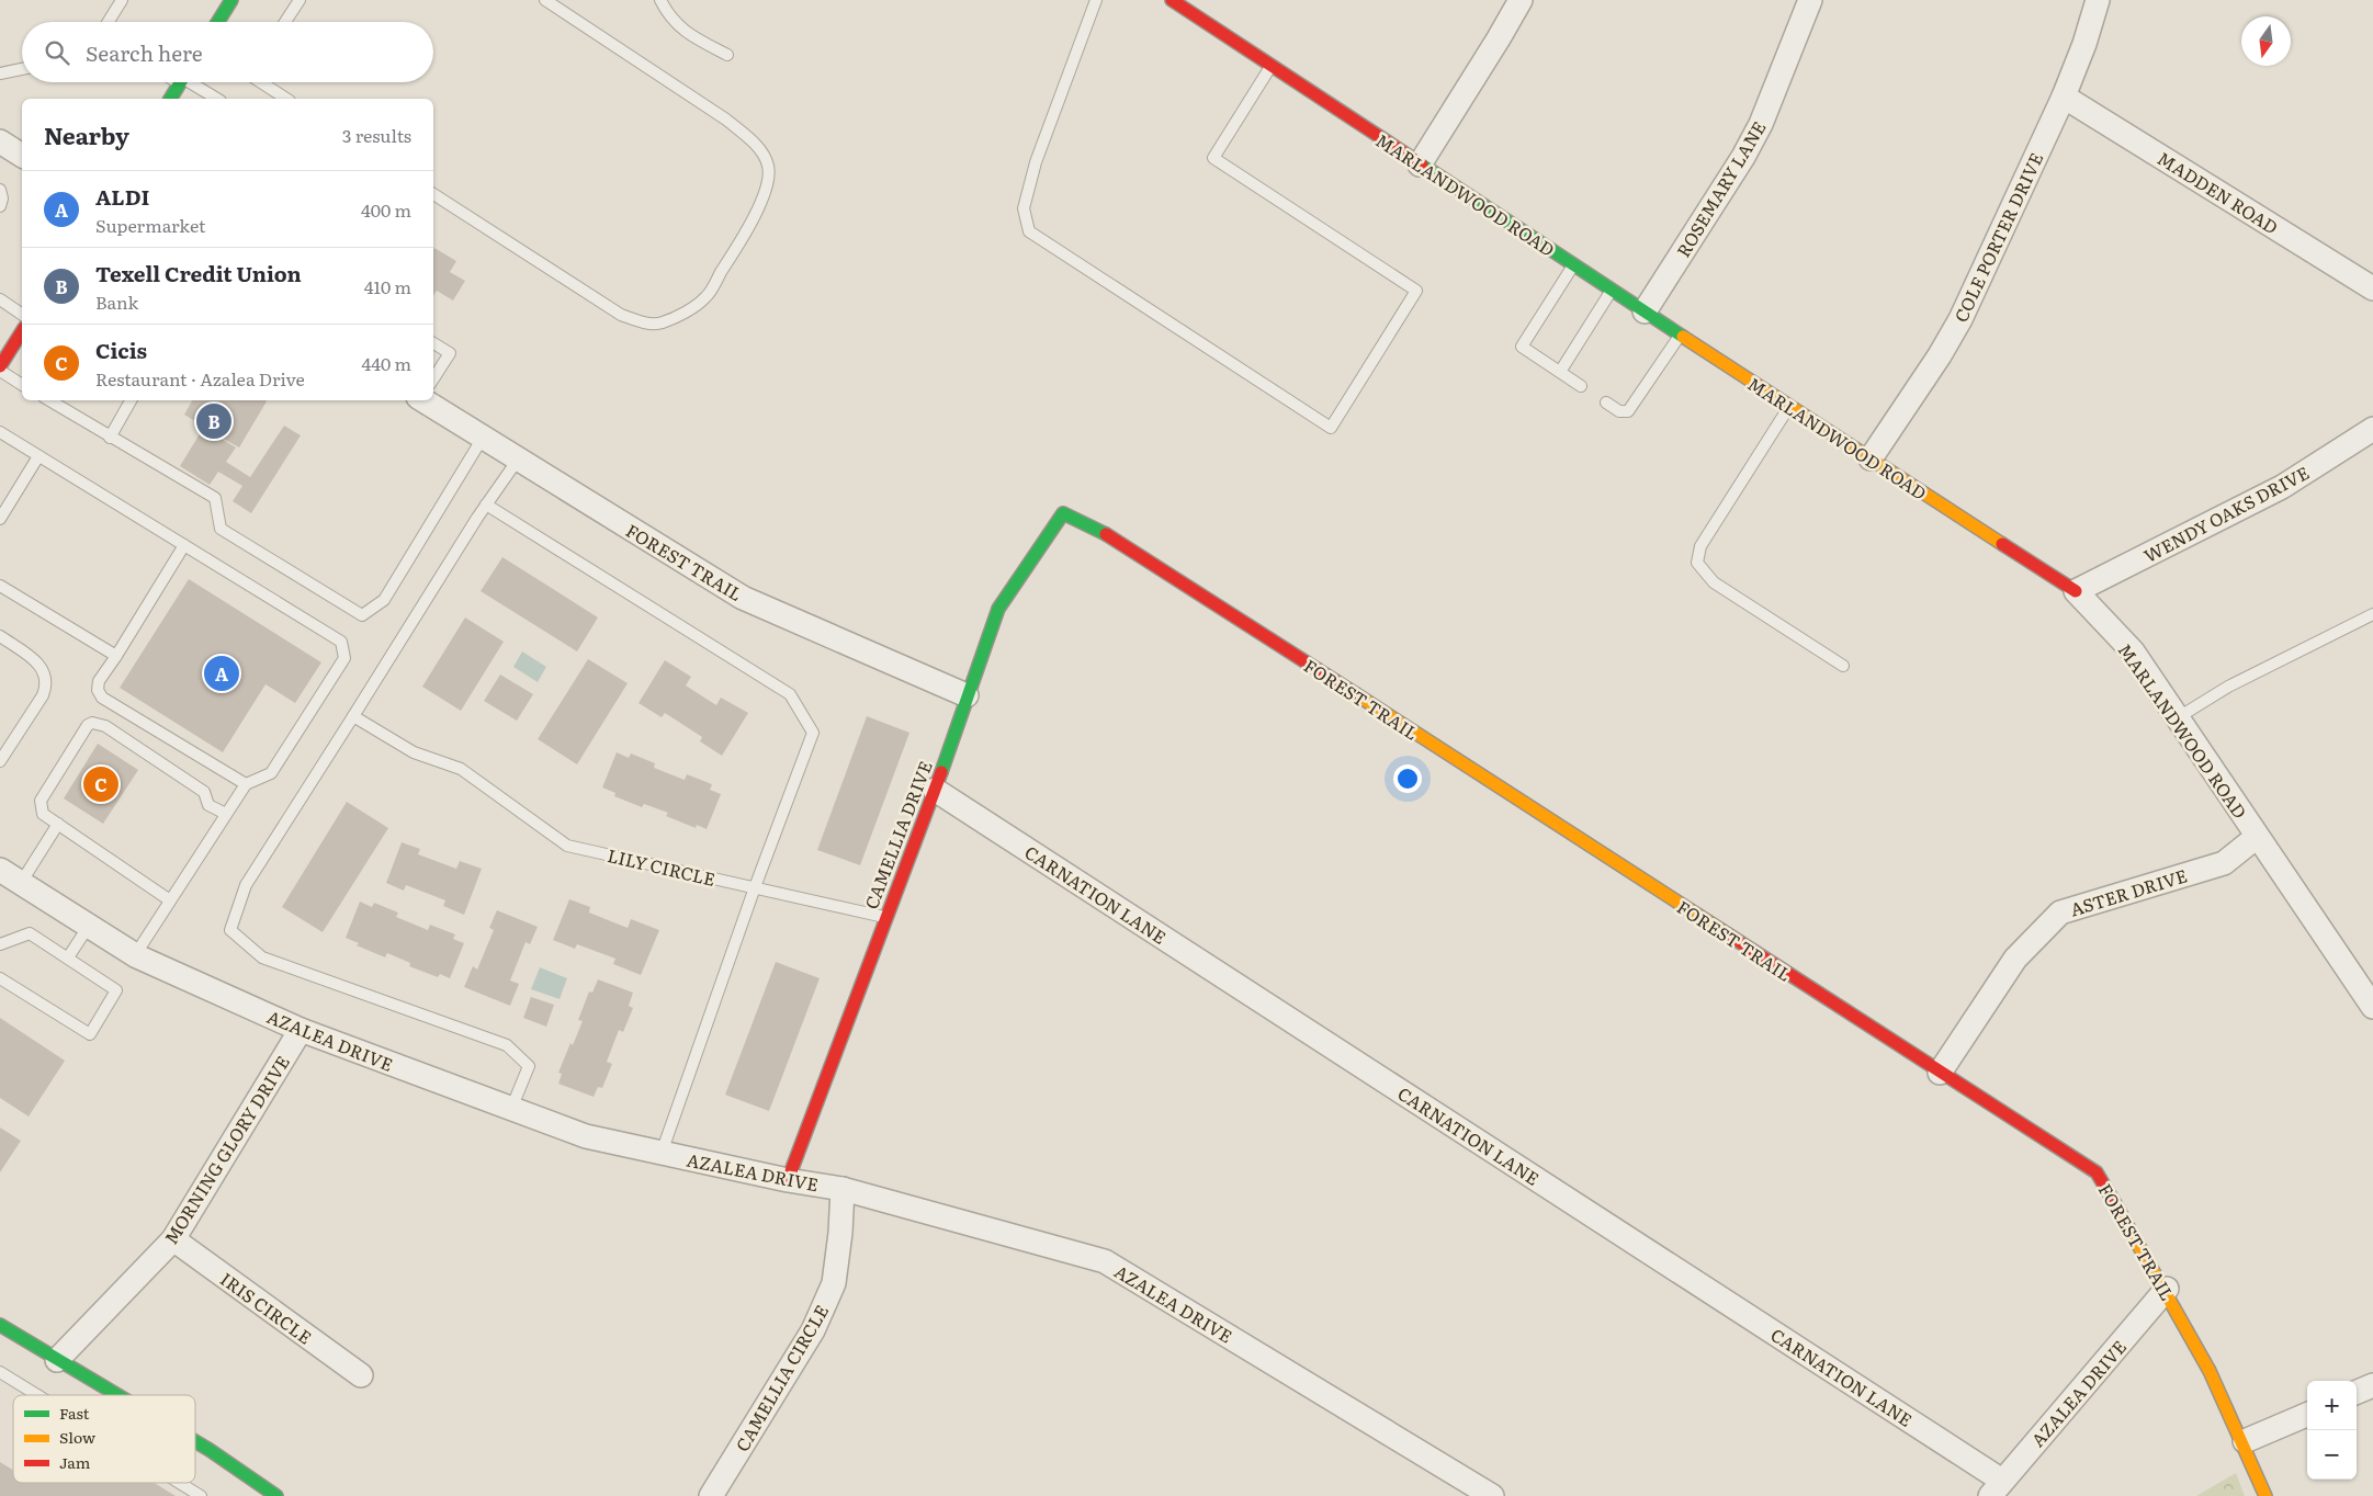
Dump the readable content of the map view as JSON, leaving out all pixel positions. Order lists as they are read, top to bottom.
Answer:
{
  "streets": {
    "street": [
      "ROSEMARY LANE",
      "MADDEN ROAD",
      "MARLANDWOOD ROAD",
      "COLE PORTER DRIVE",
      "WENDY OAKS DRIVE",
      "FOREST TRAIL",
      "CAMELLIA DRIVE",
      "ASTER DRIVE",
      "CARNATION LANE",
      "AZALEA DRIVE",
      "MORNING GLORY DRIVE",
      "IRIS CIRCLE",
      "CAMELLIA CIRCLE"
    ],
    "lane": ["LILY CIRCLE"]
  },
  "crossings": [
    ["ROSEMARY LANE", "MARLANDWOOD ROAD"],
    ["MADDEN ROAD", "COLE PORTER DRIVE"],
    ["MARLANDWOOD ROAD", "COLE PORTER DRIVE"],
    ["MARLANDWOOD ROAD", "WENDY OAKS DRIVE"],
    ["MARLANDWOOD ROAD", "ASTER DRIVE"],
    ["FOREST TRAIL", "CAMELLIA DRIVE"],
    ["FOREST TRAIL", "ASTER DRIVE"],
    ["FOREST TRAIL", "AZALEA DRIVE"],
    ["CAMELLIA DRIVE", "LILY CIRCLE"],
    ["CAMELLIA DRIVE", "CARNATION LANE"],
    ["CAMELLIA DRIVE", "AZALEA DRIVE"],
    ["CARNATION LANE", "AZALEA DRIVE"],
    ["AZALEA DRIVE", "MORNING GLORY DRIVE"],
    ["AZALEA DRIVE", "CAMELLIA CIRCLE"],
    ["MORNING GLORY DRIVE", "IRIS CIRCLE"]
  ],
  "legend": ["Fast", "Slow", "Jam"],
  "north": "bottom",
  "page": {
    "search": "Search here",
    "heading": ["Nearby", "3 results"],
    "list": [
      {
        "mark": "A",
        "name": "ALDI",
        "note": "Supermarket",
        "value": "400 m"
      },
      {
        "mark": "B",
        "name": "Texell Credit Union",
        "note": "Bank",
        "value": "410 m"
      },
      {
        "mark": "C",
        "name": "Cicis",
        "note": "Restaurant · Azalea Drive",
        "value": "440 m"
      }
    ],
    "pins": ["B", "A", "C"],
    "map_buttons": ["+", "−"]
  }
}
